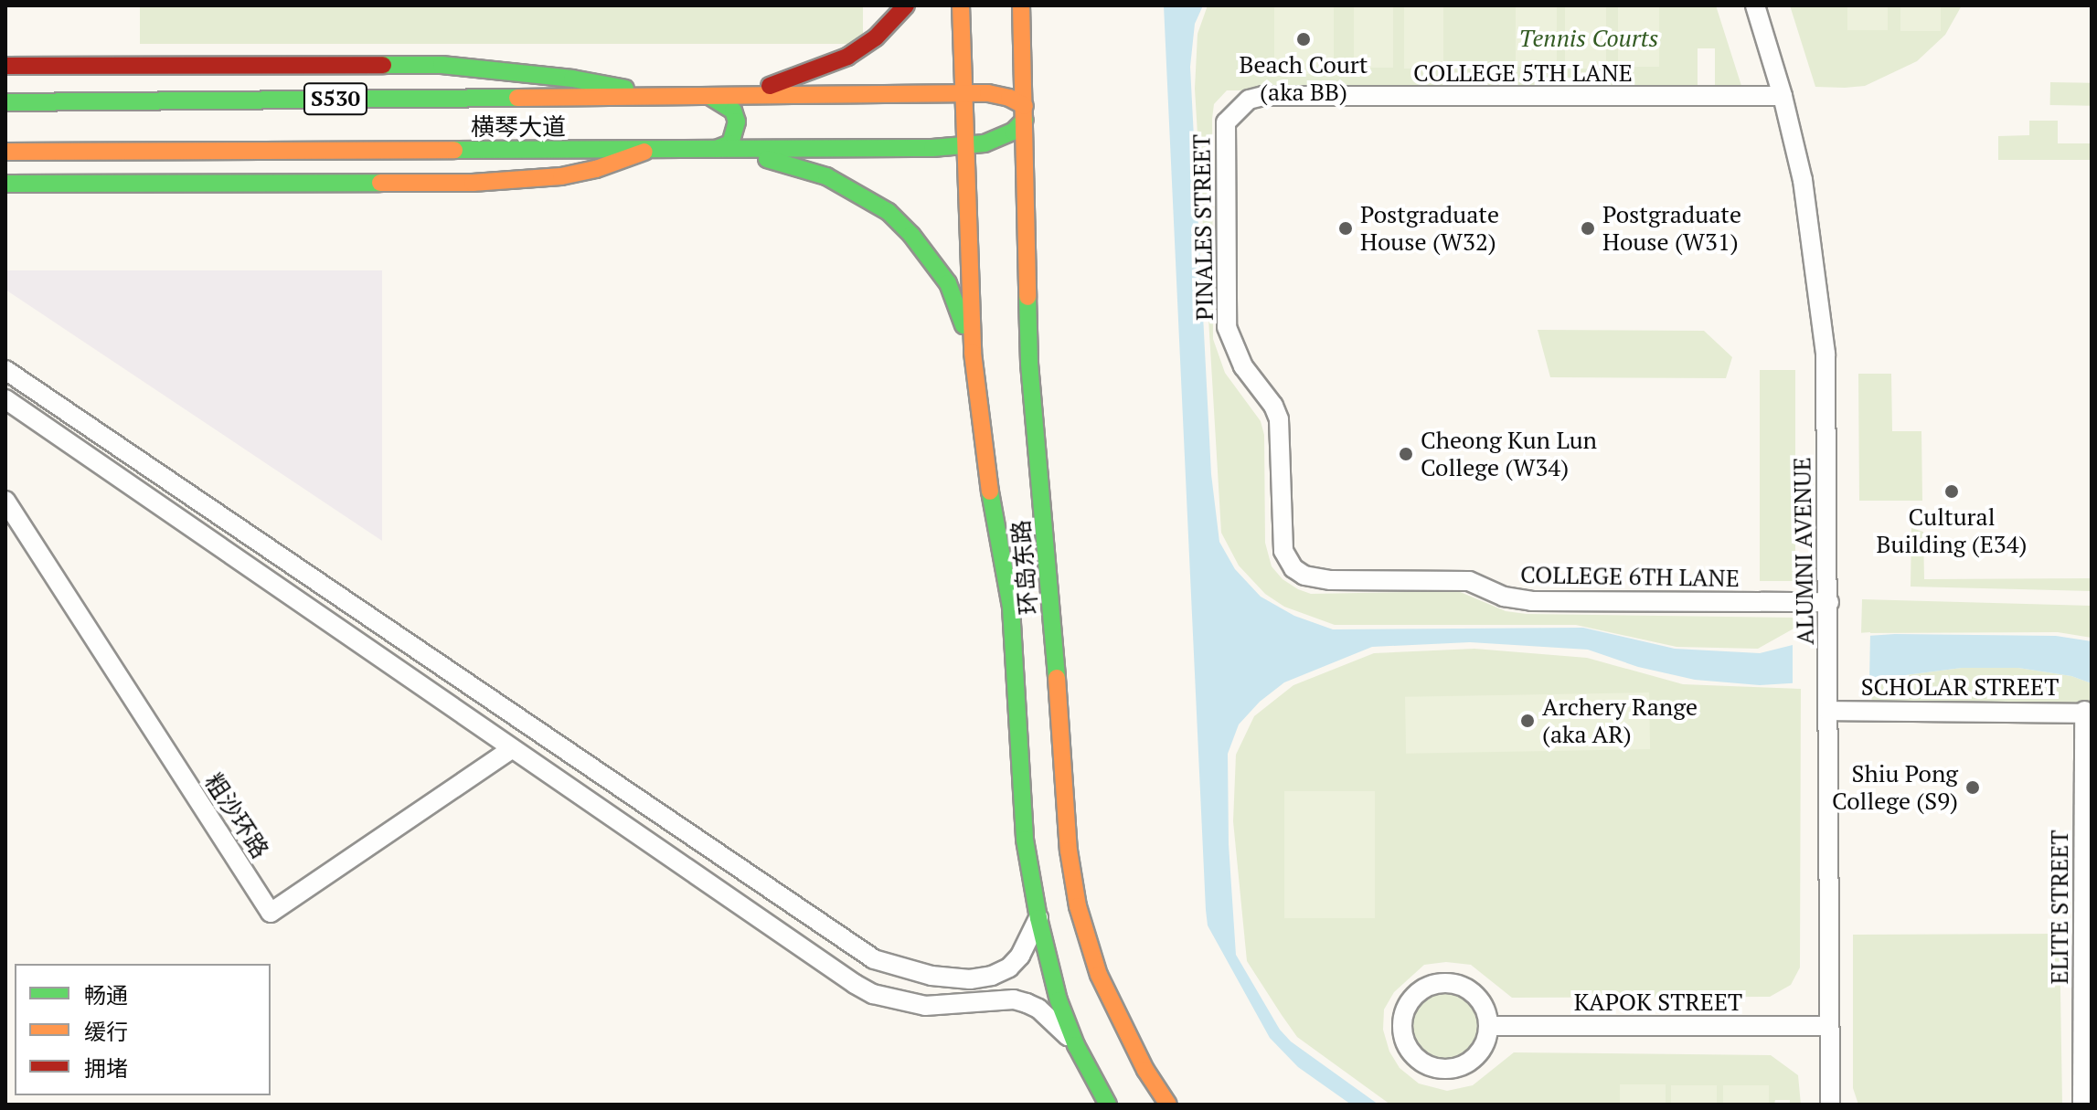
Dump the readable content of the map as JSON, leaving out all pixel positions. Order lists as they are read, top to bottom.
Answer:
{
  "streets": {
    "main road": ["S530", "横琴大道", "环岛东路"],
    "street": [
      "COLLEGE 5TH LANE",
      "PINALES STREET",
      "ALUMNI AVENUE",
      "COLLEGE 6TH LANE",
      "SCHOLAR STREET",
      "粗沙环路",
      "ELITE STREET",
      "KAPOK STREET"
    ]
  },
  "crossings": [
    ["COLLEGE 5TH LANE", "PINALES STREET"],
    ["COLLEGE 5TH LANE", "ALUMNI AVENUE"],
    ["横琴大道", "环岛东路"],
    ["PINALES STREET", "COLLEGE 6TH LANE"],
    ["ALUMNI AVENUE", "COLLEGE 6TH LANE"],
    ["ALUMNI AVENUE", "SCHOLAR STREET"],
    ["ALUMNI AVENUE", "KAPOK STREET"],
    ["SCHOLAR STREET", "ELITE STREET"]
  ],
  "parks": ["Tennis Courts"],
  "places": [
    "Beach Court (aka BB)",
    "Postgraduate House (W32)",
    "Postgraduate House (W31)",
    "Cheong Kun Lun College (W34)",
    "Cultural Building (E34)",
    "Archery Range (aka AR)",
    "Shiu Pong College (S9)"
  ],
  "legend": ["畅通", "缓行", "拥堵"]
}
